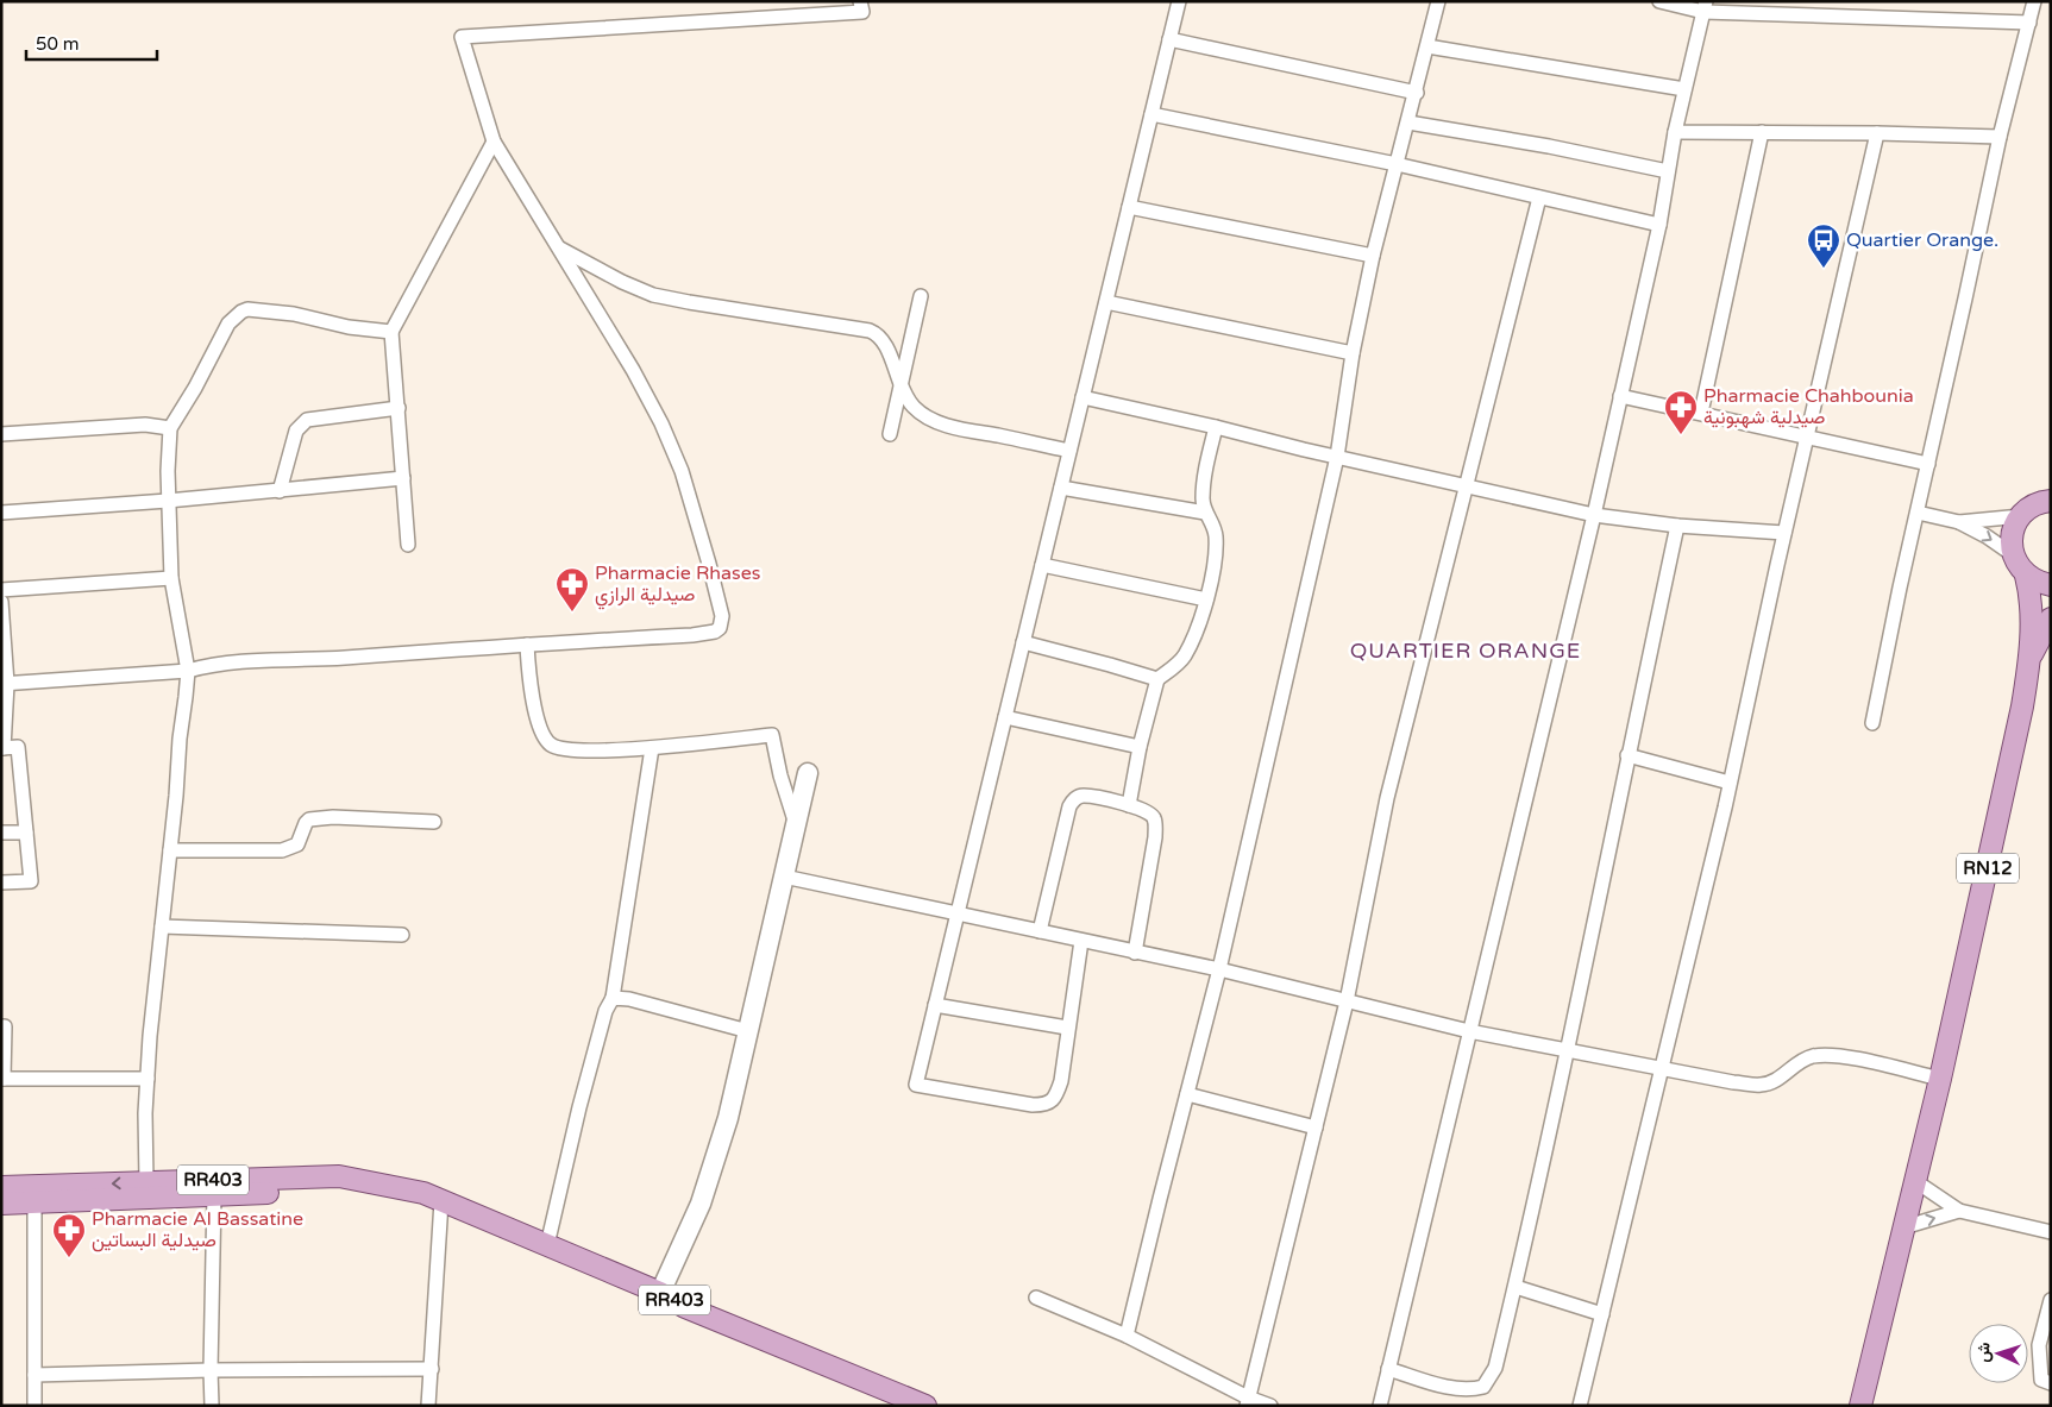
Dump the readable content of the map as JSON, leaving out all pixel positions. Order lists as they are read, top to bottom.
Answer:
{
  "streets": {
    "main road": ["RN12", "RR403"]
  },
  "districts": ["QUARTIER ORANGE"],
  "places": {
    "bus stop": ["Quartier Orange."],
    "pharmacy": ["Pharmacie Chahbounia صيدلية شهبونية", "Pharmacie Rhases صيدلية الرازي", "Pharmacie Al Bassatine صيدلية البساتين"]
  },
  "scale_bar": "50 m",
  "north": "left"
}
